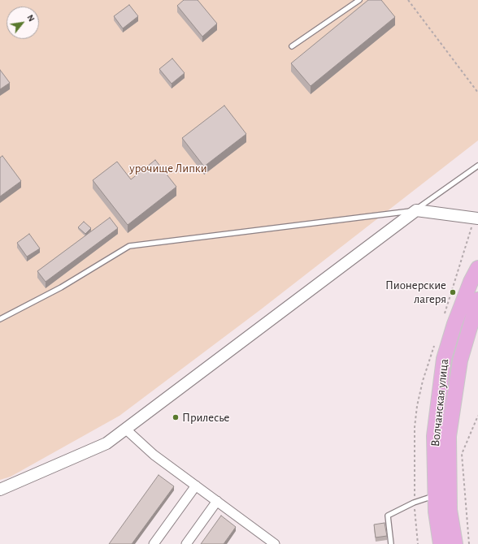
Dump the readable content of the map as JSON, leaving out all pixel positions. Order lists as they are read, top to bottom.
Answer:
{
  "streets": {
    "main road": ["Волчанская улица"]
  },
  "parks": ["урочище Липки"],
  "places": ["Пионерские лагеря", "Прилесье"],
  "north": "top right"
}
